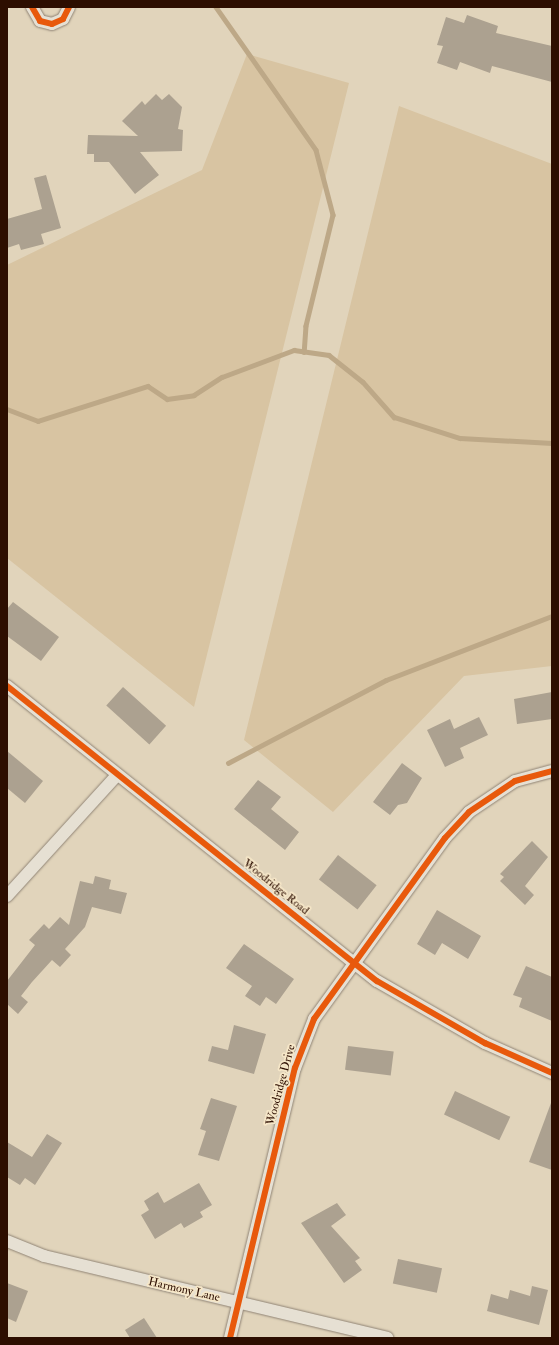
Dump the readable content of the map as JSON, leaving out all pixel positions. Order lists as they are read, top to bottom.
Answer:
{
  "streets": {
    "street": ["Woodridge Road", "Woodridge Drive", "Harmony Lane"]
  },
  "crossings": [
    ["Woodridge Road", "Woodridge Drive"],
    ["Woodridge Drive", "Harmony Lane"]
  ]
}
